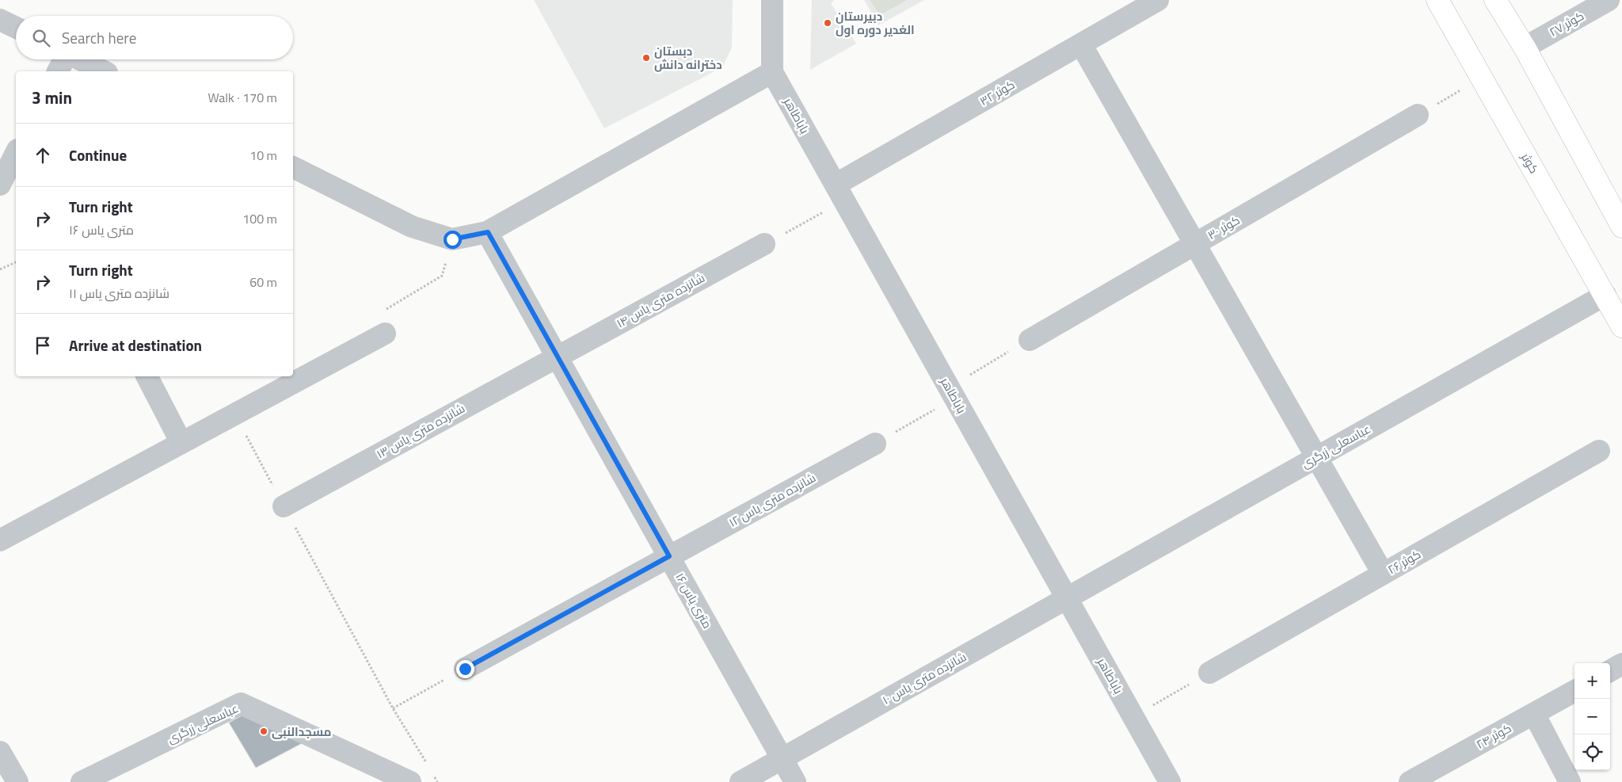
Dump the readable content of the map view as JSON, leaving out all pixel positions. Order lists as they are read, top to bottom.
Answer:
{
  "streets": {
    "main road": ["کوثر"],
    "street": [
      "کوثر ۲۷",
      "کوثر ۳۲",
      "باباطاهر",
      "کوثر ۳۰",
      "شانزده متری یاس ۱۴",
      "شانزده متری یاس ۱۳",
      "عباسعلی زرگری",
      "شانزده متری یاس ۱۲",
      "کوثر ۲۶",
      "۱۶ متری یاس",
      "شانزده متری یاس ۱۰",
      "کوثر ۲۴"
    ]
  },
  "crossings": [
    ["کوثر ۳۲", "باباطاهر"],
    ["باباطاهر", "عباسعلی زرگری"],
    ["باباطاهر", "شانزده متری یاس ۱۰"],
    ["کوثر", "عباسعلی زرگری"],
    ["شانزده متری یاس ۱۴", "شانزده متری یاس ۱۳"],
    ["شانزده متری یاس ۱۴", "۱۶ متری یاس"],
    ["شانزده متری یاس ۱۳", "۱۶ متری یاس"],
    ["عباسعلی زرگری", "شانزده متری یاس ۱۰"],
    ["شانزده متری یاس ۱۲", "۱۶ متری یاس"],
    ["۱۶ متری یاس", "شانزده متری یاس ۱۰"]
  ],
  "places": ["دبیرستان الغدیر دوره اول", "دبستان دخترانه دانش", "مسجدالنبی"],
  "page": {
    "search": "Search here",
    "heading": ["3 min", "Walk · 170 m"],
    "list": [
      ["Continue", "10 m"],
      ["Turn right", "۱۶ متری یاس", "100 m"],
      ["Turn right", "شانزده متری یاس ۱۱", "60 m"],
      "Arrive at destination"
    ],
    "map_buttons": ["+", "−"]
  }
}
